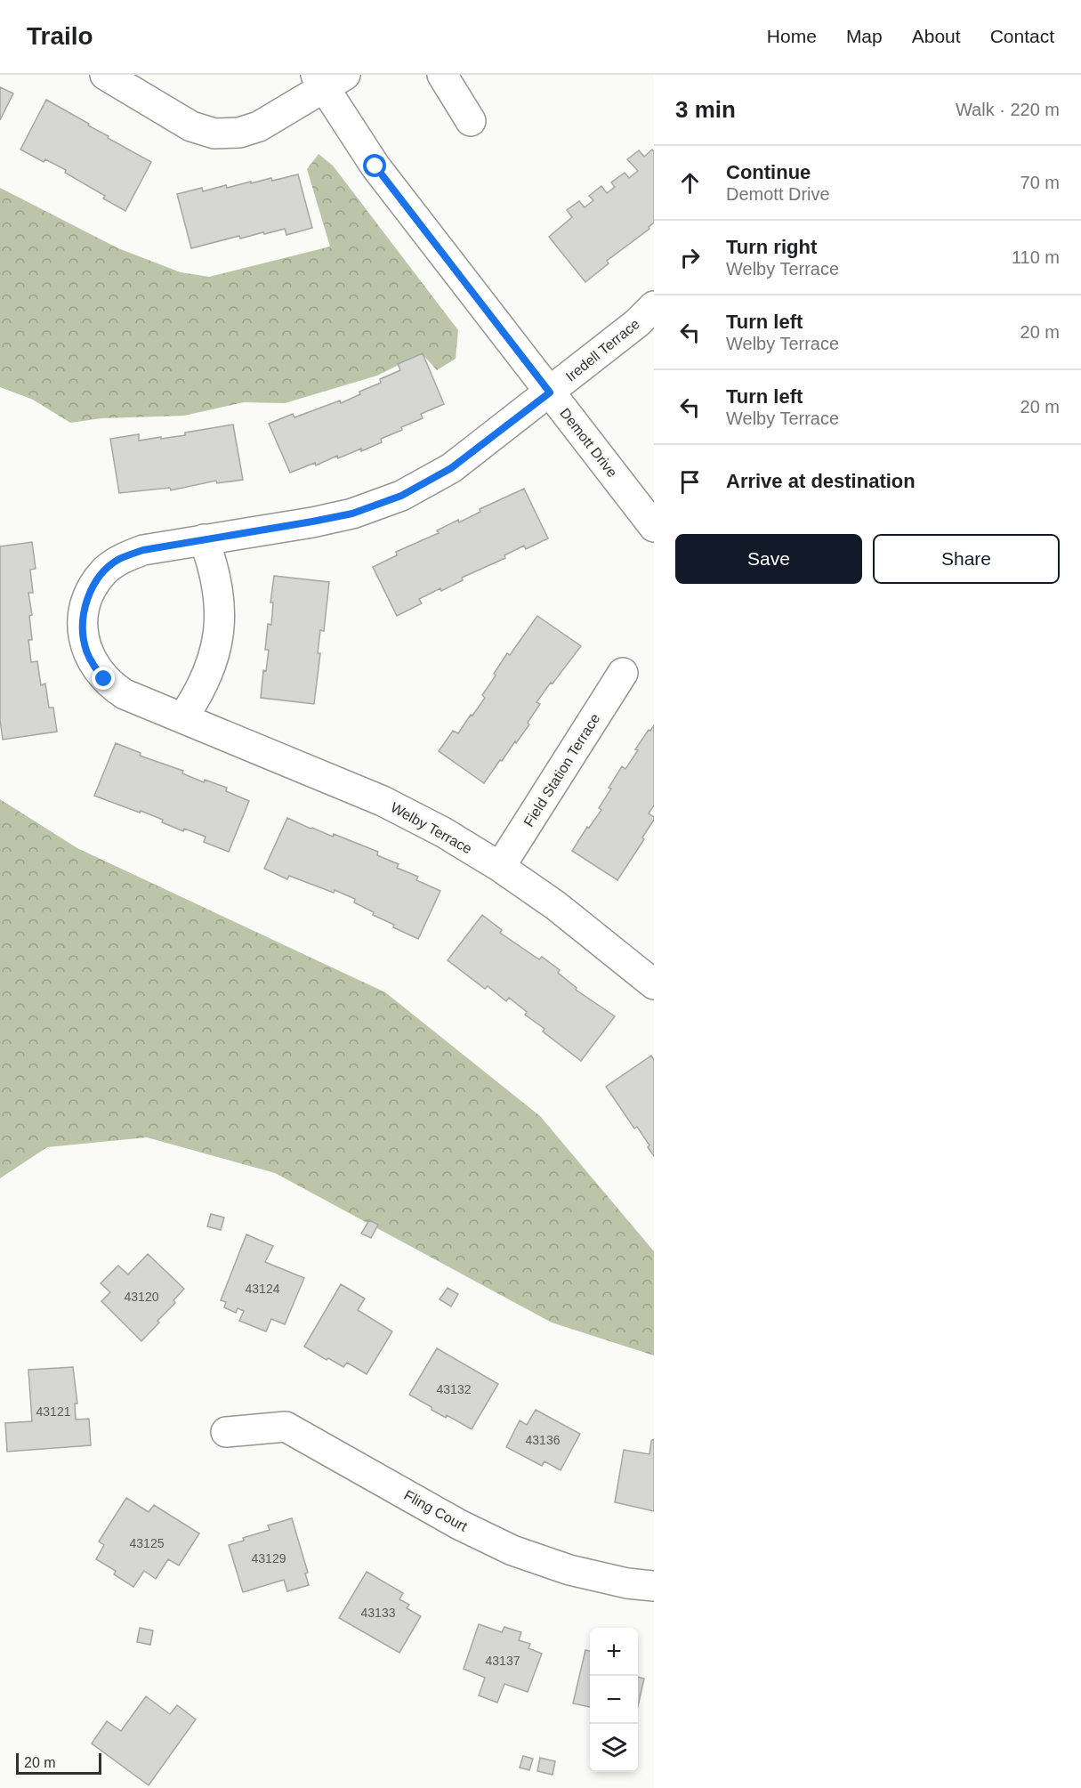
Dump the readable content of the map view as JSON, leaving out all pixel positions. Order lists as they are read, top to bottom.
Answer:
{
  "streets": {
    "street": [
      "Iredell Terrace",
      "Demott Drive",
      "Field Station Terrace",
      "Welby Terrace",
      "Fling Court"
    ]
  },
  "crossings": [
    ["Iredell Terrace", "Demott Drive"],
    ["Iredell Terrace", "Welby Terrace"],
    ["Demott Drive", "Welby Terrace"],
    ["Field Station Terrace", "Welby Terrace"]
  ],
  "house_numbers": [
    "43124",
    "43120",
    "43132",
    "43121",
    "43136",
    "43125",
    "43129",
    "43133",
    "43137"
  ],
  "scale_bar": "20 m",
  "page": {
    "header": "Trailo",
    "nav": [
      "Home",
      "Map",
      "About",
      "Contact"
    ],
    "heading": ["3 min", "Walk · 220 m"],
    "list": [
      ["Continue", "Demott Drive", "70 m"],
      ["Turn right", "Welby Terrace", "110 m"],
      ["Turn left", "Welby Terrace", "20 m"],
      ["Turn left", "Welby Terrace", "20 m"],
      "Arrive at destination"
    ],
    "buttons": ["Save", "Share"],
    "map_buttons": ["+", "−"],
    "scale": "20 m"
  }
}
